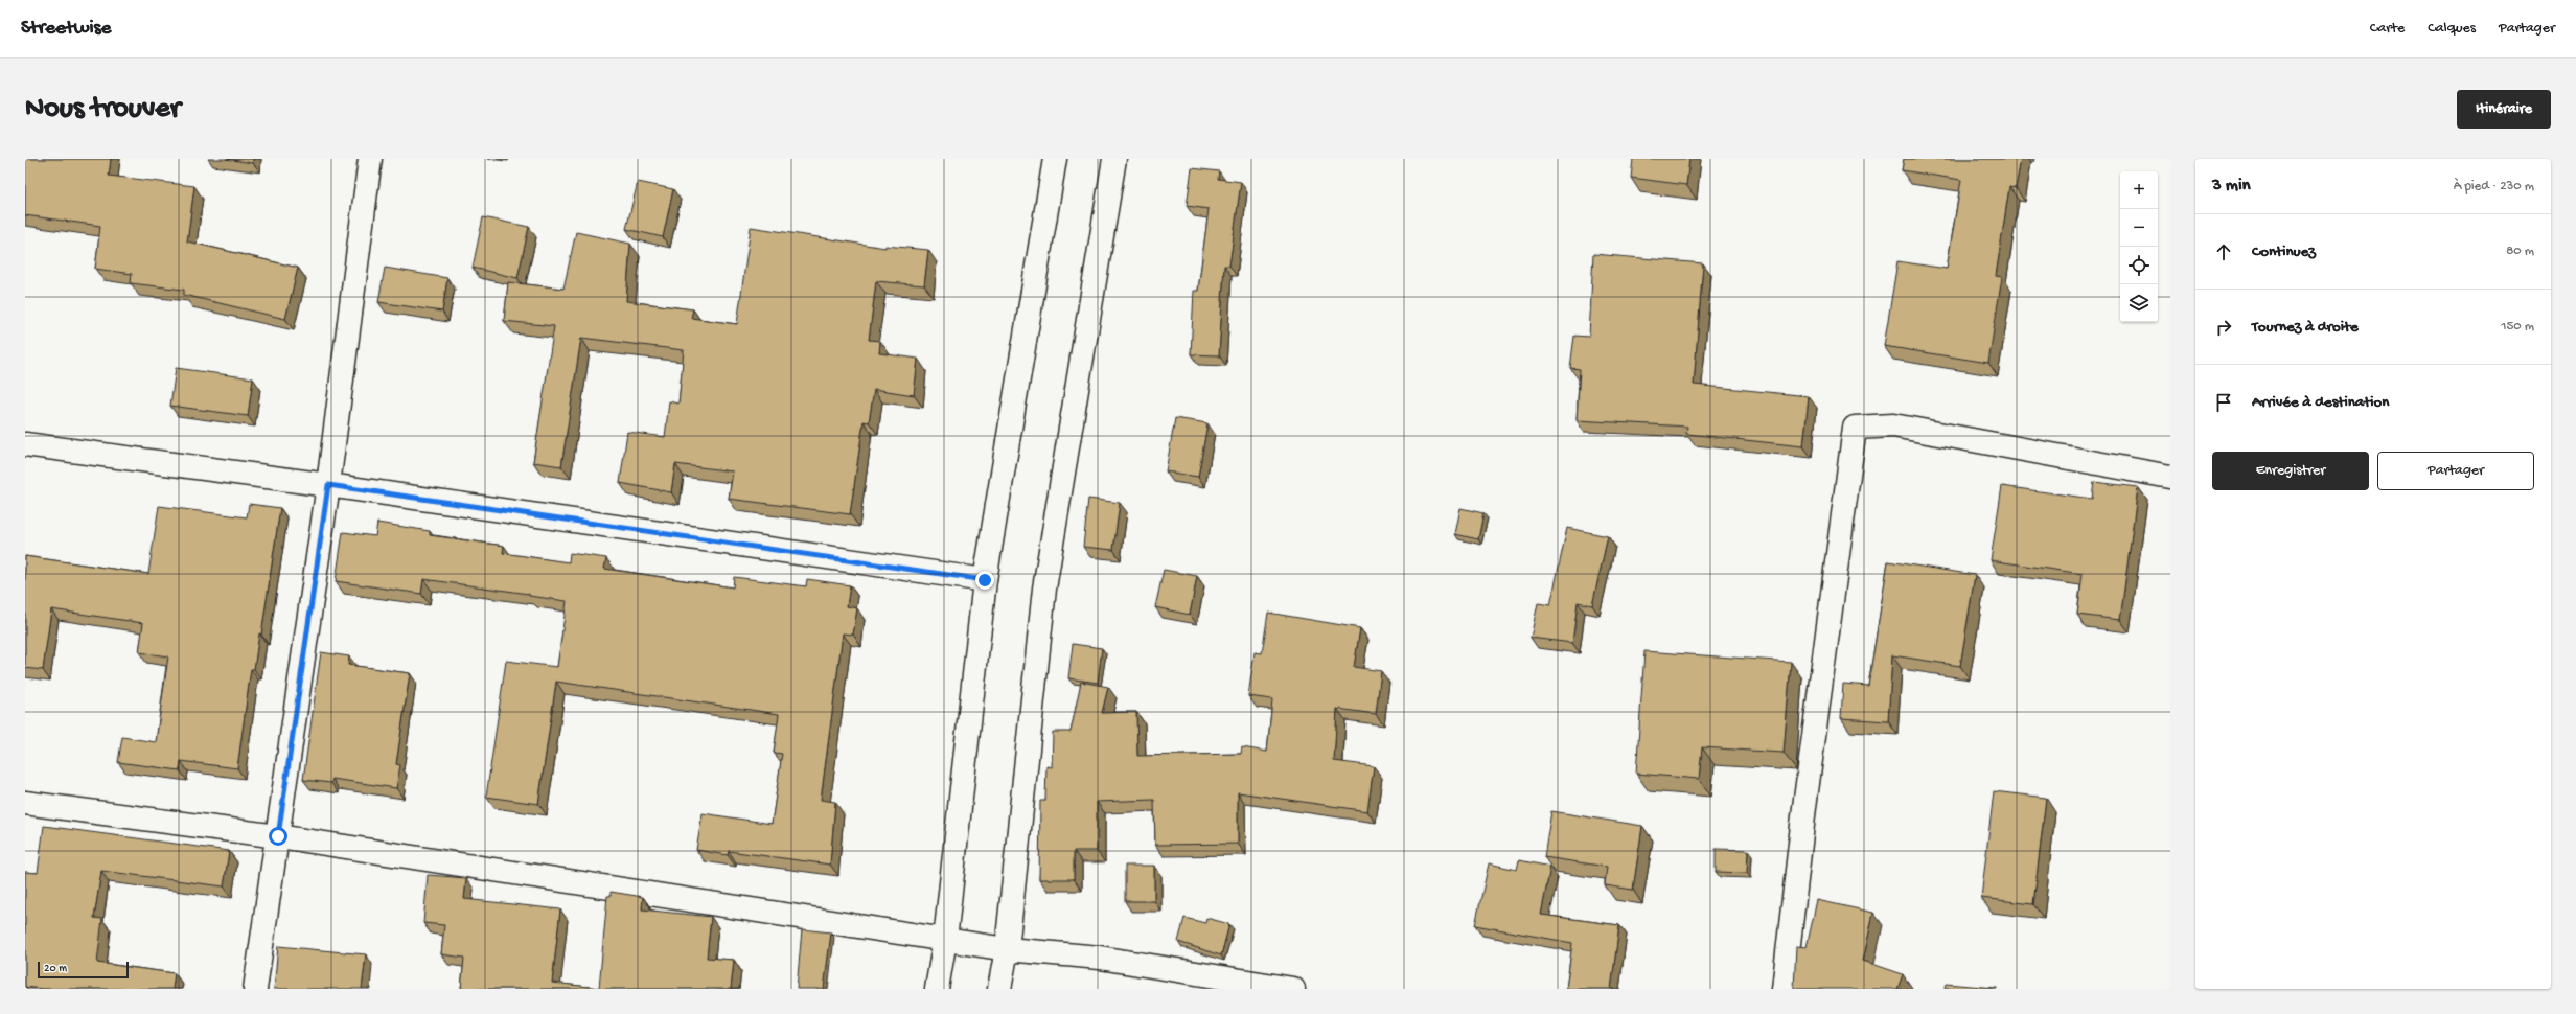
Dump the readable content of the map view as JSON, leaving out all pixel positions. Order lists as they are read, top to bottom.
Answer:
{
  "scale_bar": "20 m",
  "page": {
    "header": "Streetwise",
    "nav": ["Carte", "Calques", "Partager"],
    "buttons": [
      "Itinéraire",
      ["Enregistrer", "Partager"]
    ],
    "title": "Nous trouver",
    "heading": ["3 min", "À pied · 230 m"],
    "map_buttons": ["+", "−"],
    "list": [
      ["Continuez", "80 m"],
      ["Tournez à droite", "150 m"],
      "Arrivée à destination"
    ],
    "scale": "20 m"
  }
}
